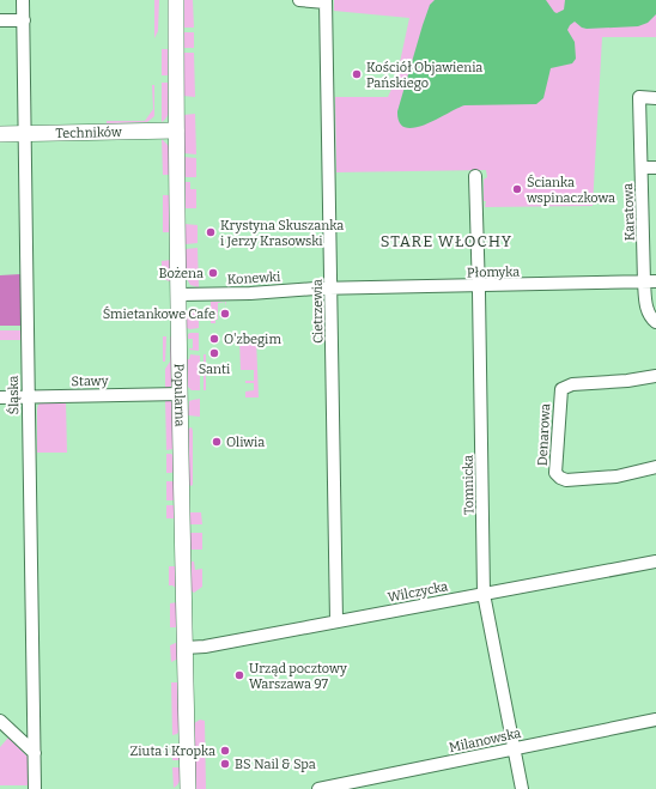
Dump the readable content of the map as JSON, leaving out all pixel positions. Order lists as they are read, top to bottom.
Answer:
{
  "streets": {
    "street": [
      "Techników",
      "Karatowa",
      "Płomyka",
      "Konewki",
      "Cietrzewia",
      "Stawy",
      "Śląska",
      "Popularna",
      "Denarowa",
      "Tomnicka",
      "Wilczycka",
      "Milanowska"
    ]
  },
  "crossings": [
    ["Techników", "Śląska"],
    ["Techników", "Popularna"],
    ["Karatowa", "Płomyka"],
    ["Płomyka", "Konewki"],
    ["Płomyka", "Cietrzewia"],
    ["Płomyka", "Tomnicka"],
    ["Konewki", "Cietrzewia"],
    ["Konewki", "Popularna"],
    ["Cietrzewia", "Wilczycka"],
    ["Stawy", "Śląska"],
    ["Stawy", "Popularna"],
    ["Popularna", "Wilczycka"],
    ["Tomnicka", "Wilczycka"],
    ["Tomnicka", "Milanowska"]
  ],
  "districts": ["STARE WŁOCHY"],
  "places": [
    "Kościół Objawienia Pańskiego",
    "Ścianka wspinaczkowa",
    "Krystyna Skuszanka i Jerzy Krasowski",
    "Bożena",
    "Śmietankowe Cafe",
    "O'zbegim",
    "Santi",
    "Oliwia",
    "Urząd pocztowy Warszawa 97",
    "Ziuta i Kropka",
    "BS Nail & Spa"
  ]
}
